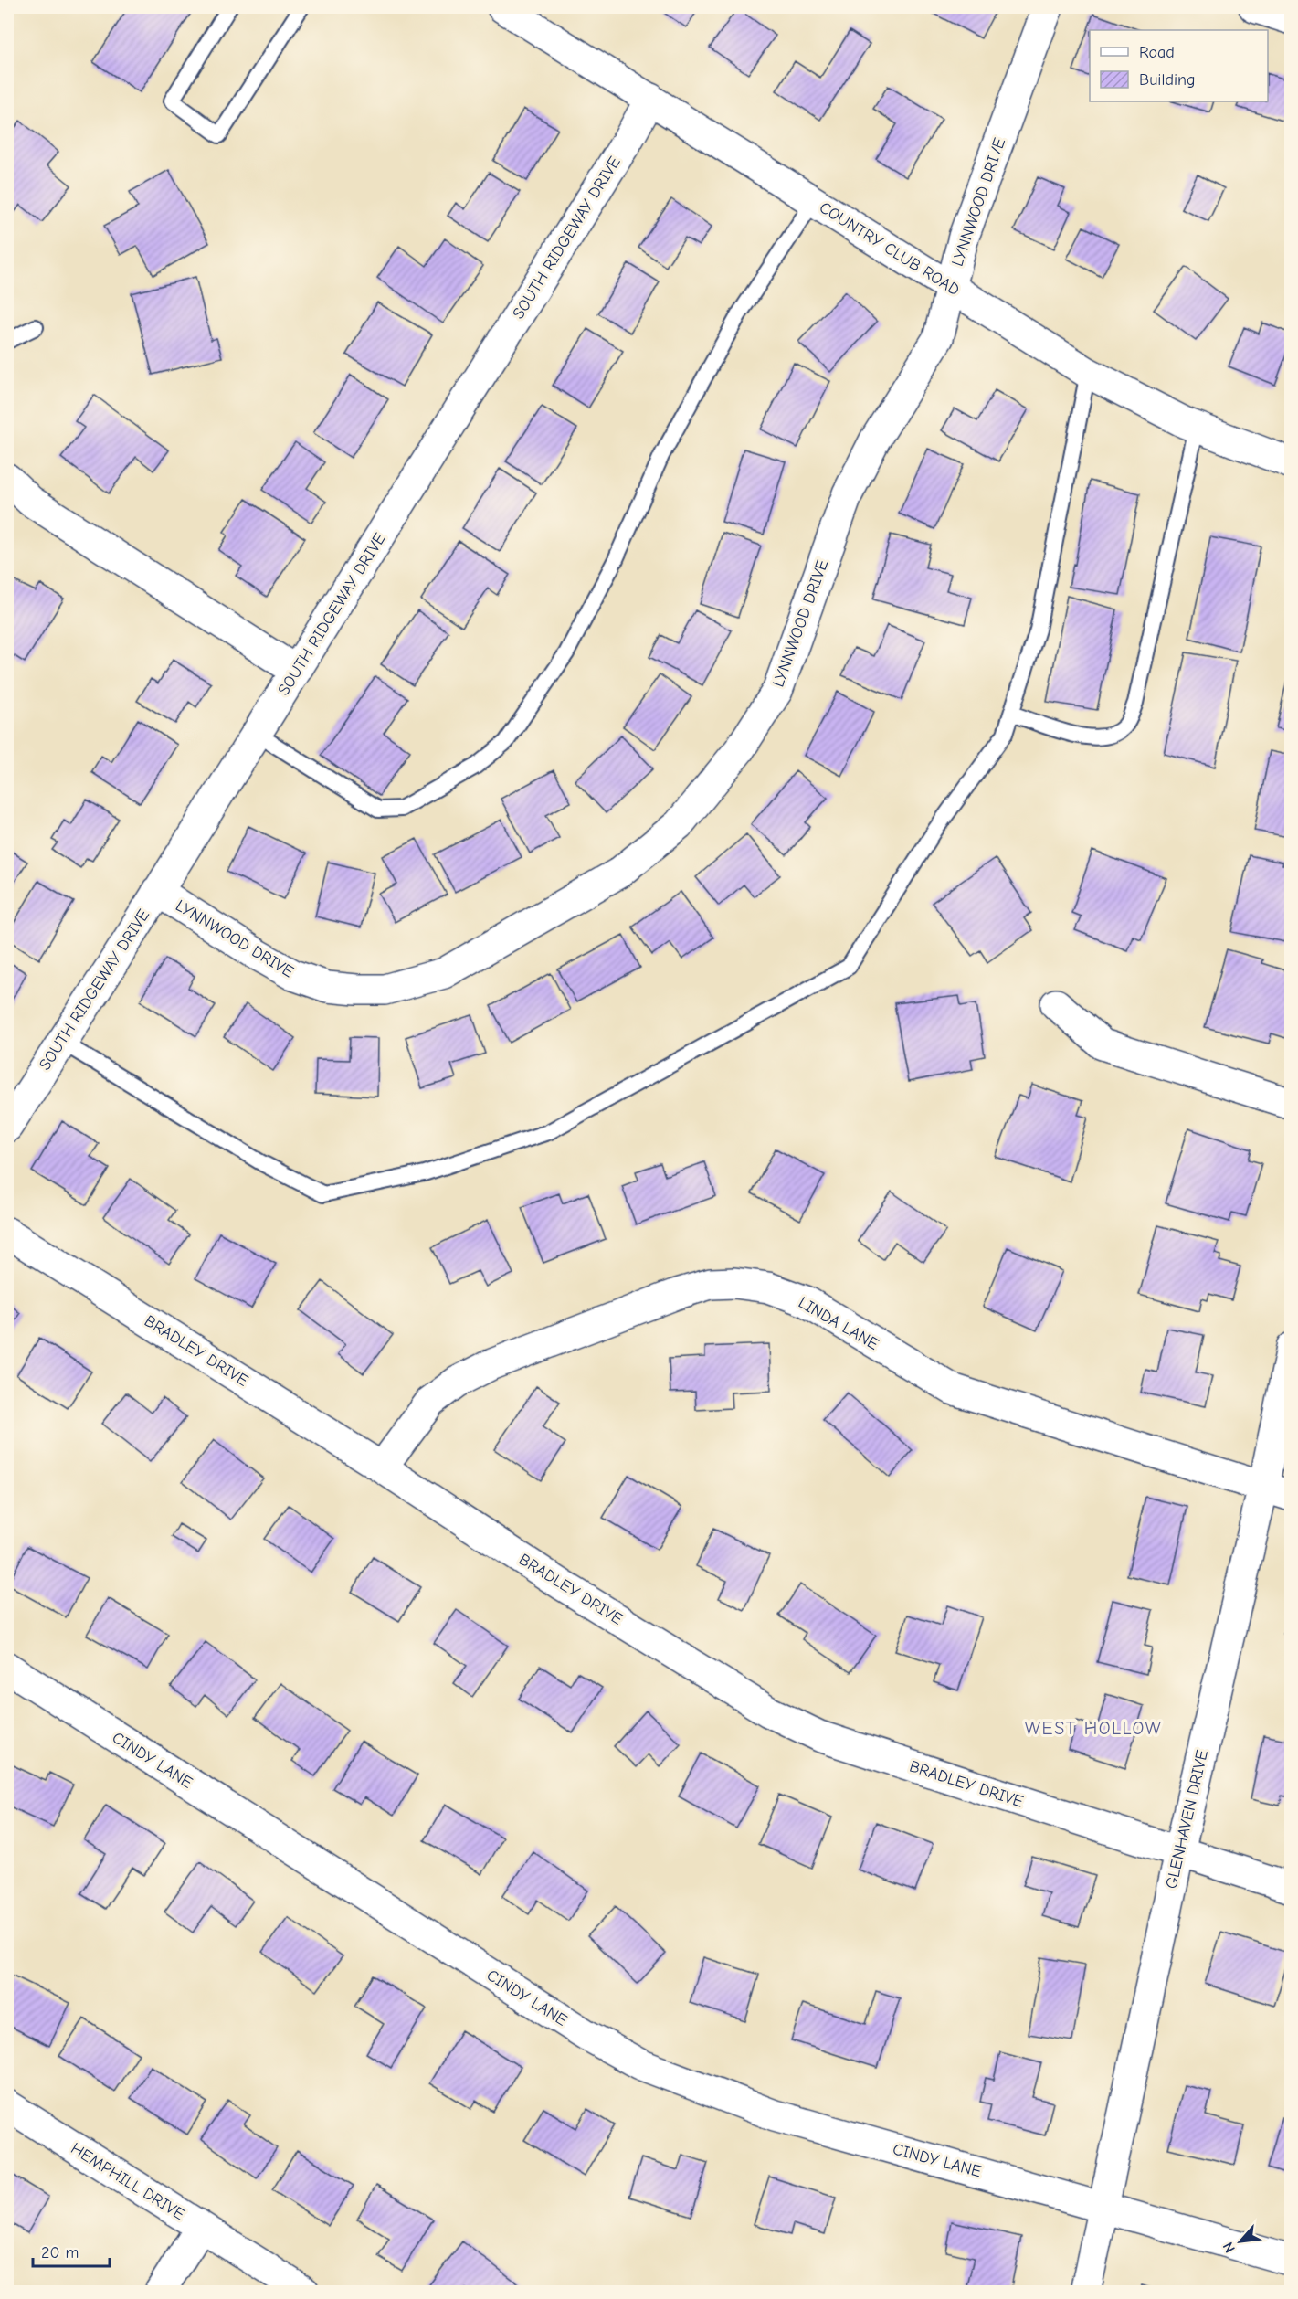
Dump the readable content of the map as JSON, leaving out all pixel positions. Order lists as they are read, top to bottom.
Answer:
{
  "streets": {
    "street": [
      "LYNNWOOD DRIVE",
      "SOUTH RIDGEWAY DRIVE",
      "COUNTRY CLUB ROAD",
      "LINDA LANE",
      "BRADLEY DRIVE",
      "CINDY LANE",
      "GLENHAVEN DRIVE",
      "HEMPHILL DRIVE"
    ]
  },
  "crossings": [
    ["LYNNWOOD DRIVE", "SOUTH RIDGEWAY DRIVE"],
    ["LYNNWOOD DRIVE", "COUNTRY CLUB ROAD"],
    ["SOUTH RIDGEWAY DRIVE", "COUNTRY CLUB ROAD"],
    ["LINDA LANE", "BRADLEY DRIVE"],
    ["LINDA LANE", "GLENHAVEN DRIVE"],
    ["BRADLEY DRIVE", "GLENHAVEN DRIVE"],
    ["CINDY LANE", "GLENHAVEN DRIVE"]
  ],
  "districts": ["WEST HOLLOW"],
  "legend": ["Road", "Building"],
  "scale_bar": "20 m",
  "north": "bottom left"
}
